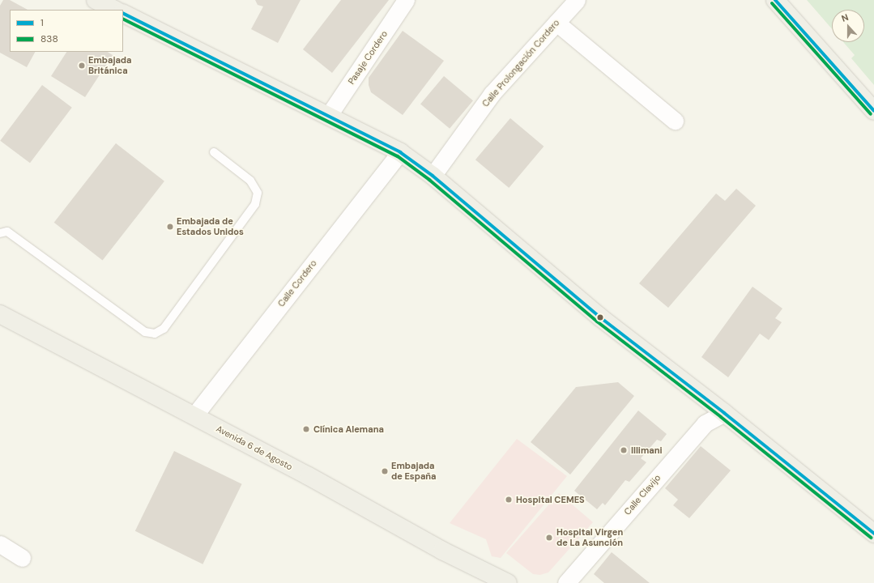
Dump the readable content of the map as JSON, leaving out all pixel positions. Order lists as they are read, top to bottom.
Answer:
{
  "streets": {
    "main road": ["Avenida 6 de Agosto"],
    "street": [
      "Pasaje Cordero",
      "Calle Prolongación Cordero",
      "Calle Cordero",
      "Calle Clavijo"
    ]
  },
  "crossings": [
    ["Calle Cordero", "Avenida 6 de Agosto"]
  ],
  "places": [
    "Embajada Británica",
    "Embajada de Estados Unidos",
    "Clínica Alemana",
    "Illimani",
    "Embajada de España",
    "Hospital CEMES",
    "Hospital Virgen de La Asunción"
  ],
  "lines": ["transit line 1", "transit line 838"],
  "legend": ["1", "838"],
  "north": "top"
}
